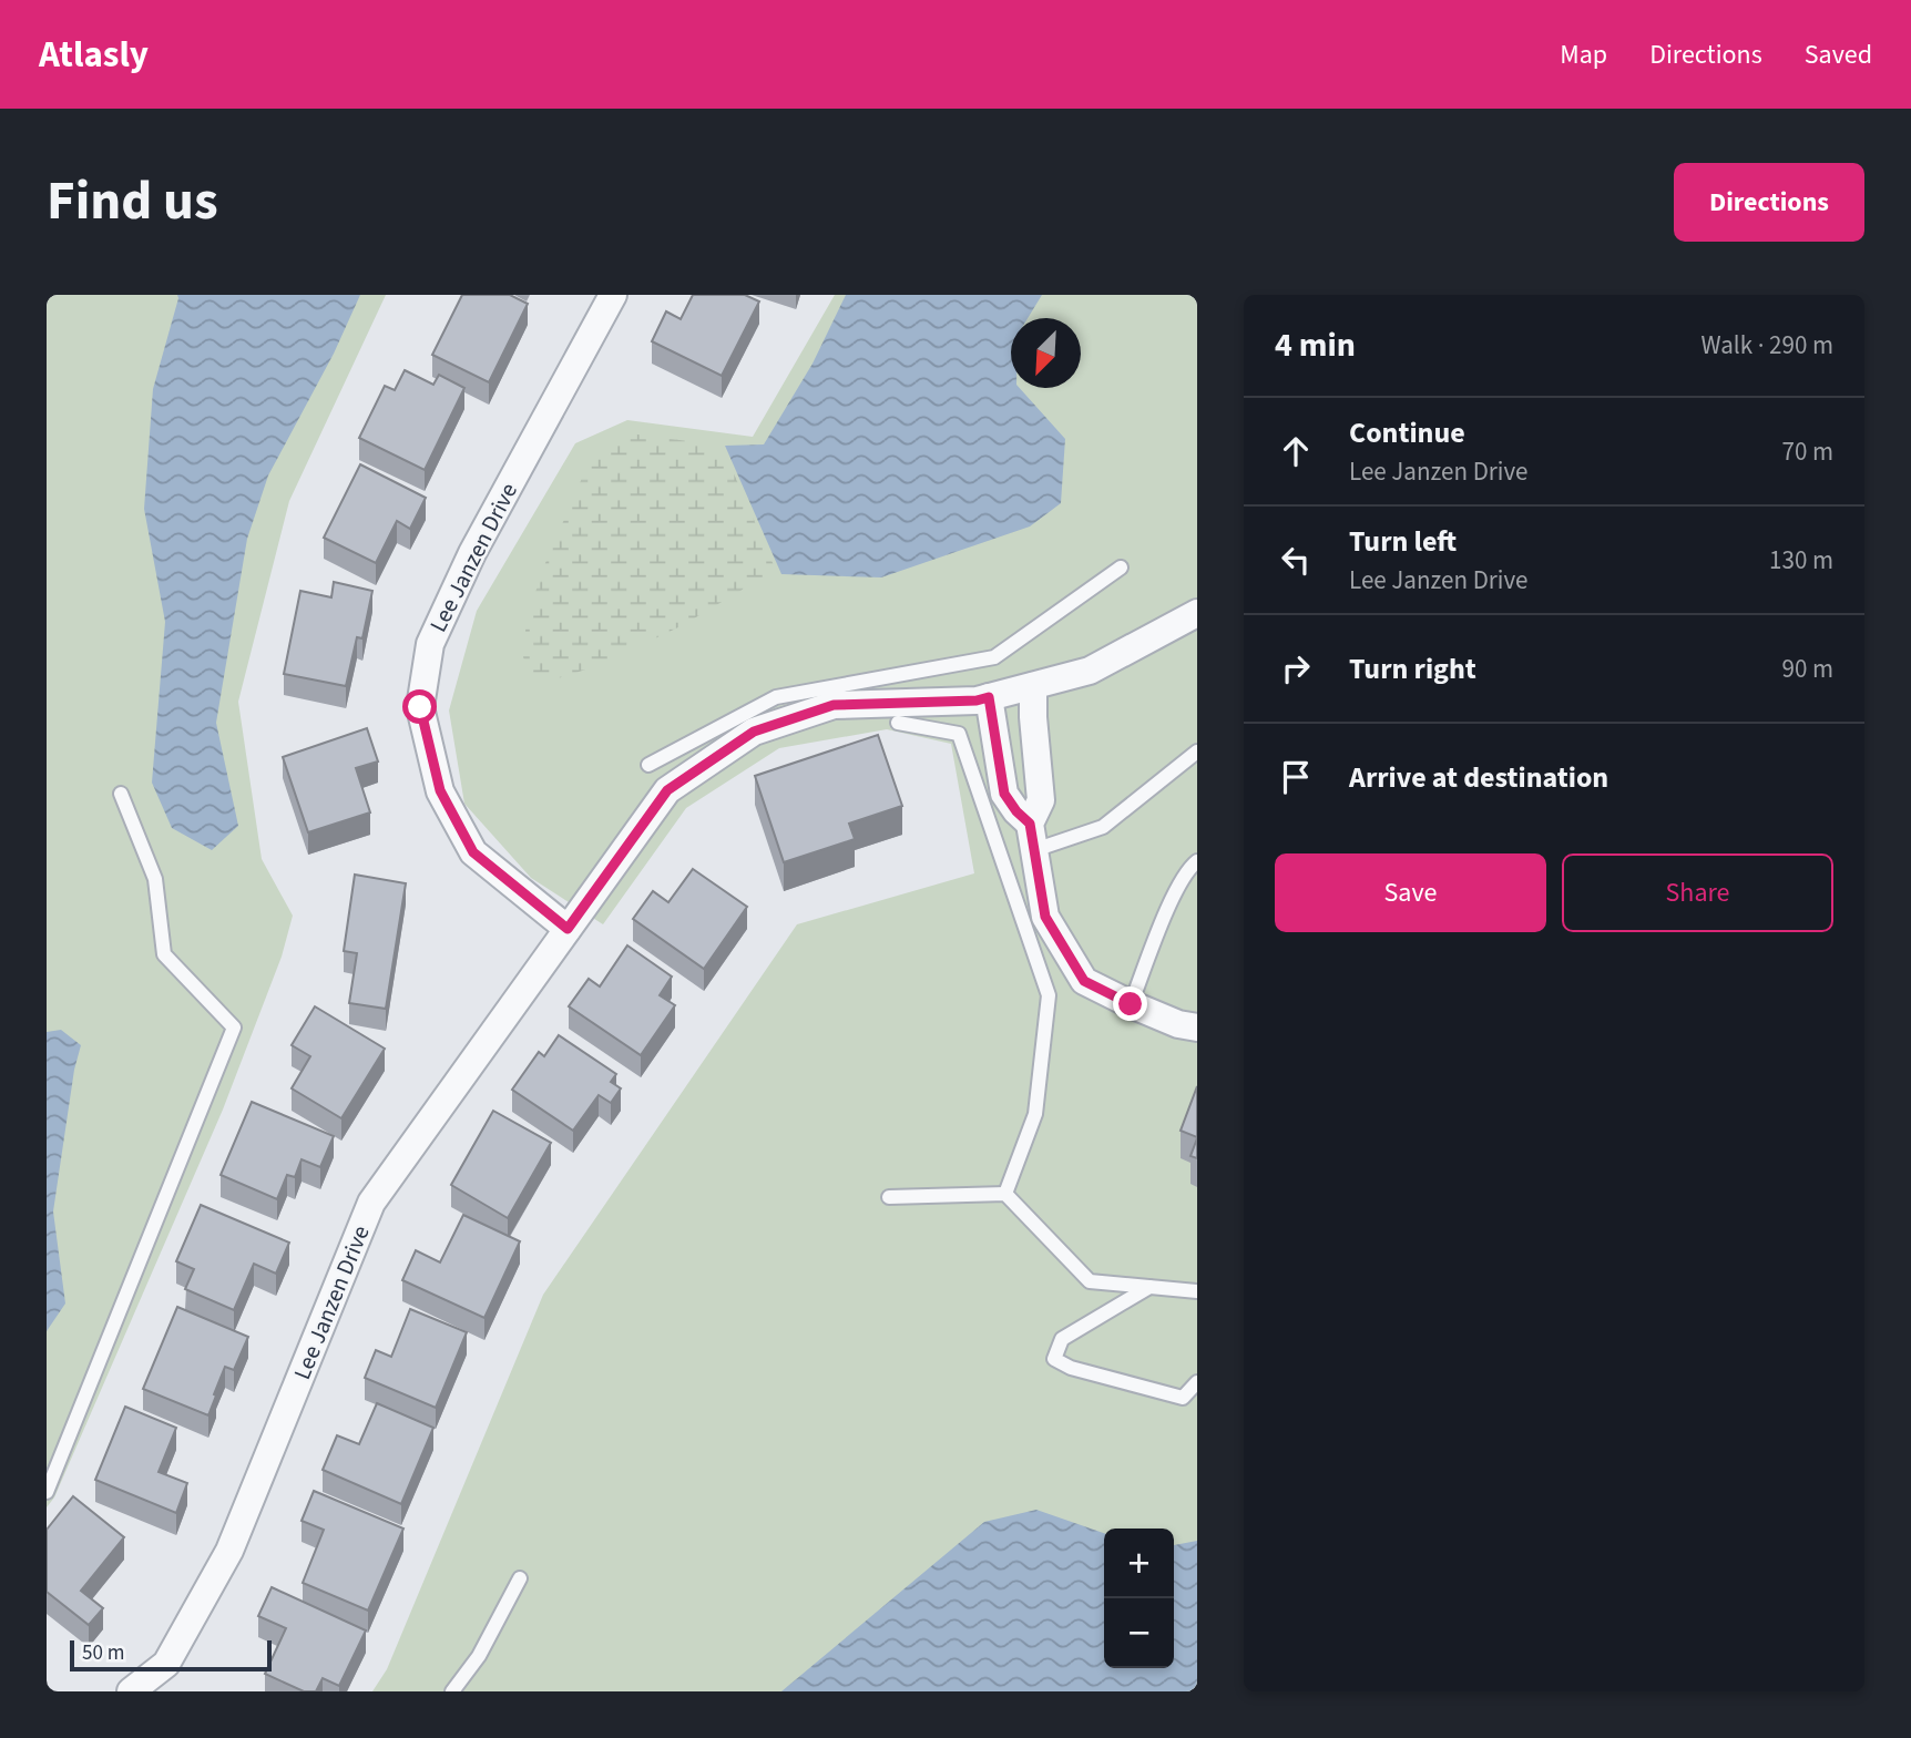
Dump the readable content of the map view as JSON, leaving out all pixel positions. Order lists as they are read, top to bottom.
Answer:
{
  "streets": {
    "street": ["Lee Janzen Drive"]
  },
  "scale_bar": "50 m",
  "north": "bottom left",
  "page": {
    "header": "Atlasly",
    "nav": ["Map", "Directions", "Saved"],
    "title": "Find us",
    "buttons": [
      "Directions",
      ["Save", "Share"]
    ],
    "heading": ["4 min", "Walk · 290 m"],
    "list": [
      ["Continue", "Lee Janzen Drive", "70 m"],
      ["Turn left", "Lee Janzen Drive", "130 m"],
      ["Turn right", "90 m"],
      "Arrive at destination"
    ],
    "map_buttons": ["+", "−"],
    "scale": "50 m"
  }
}
